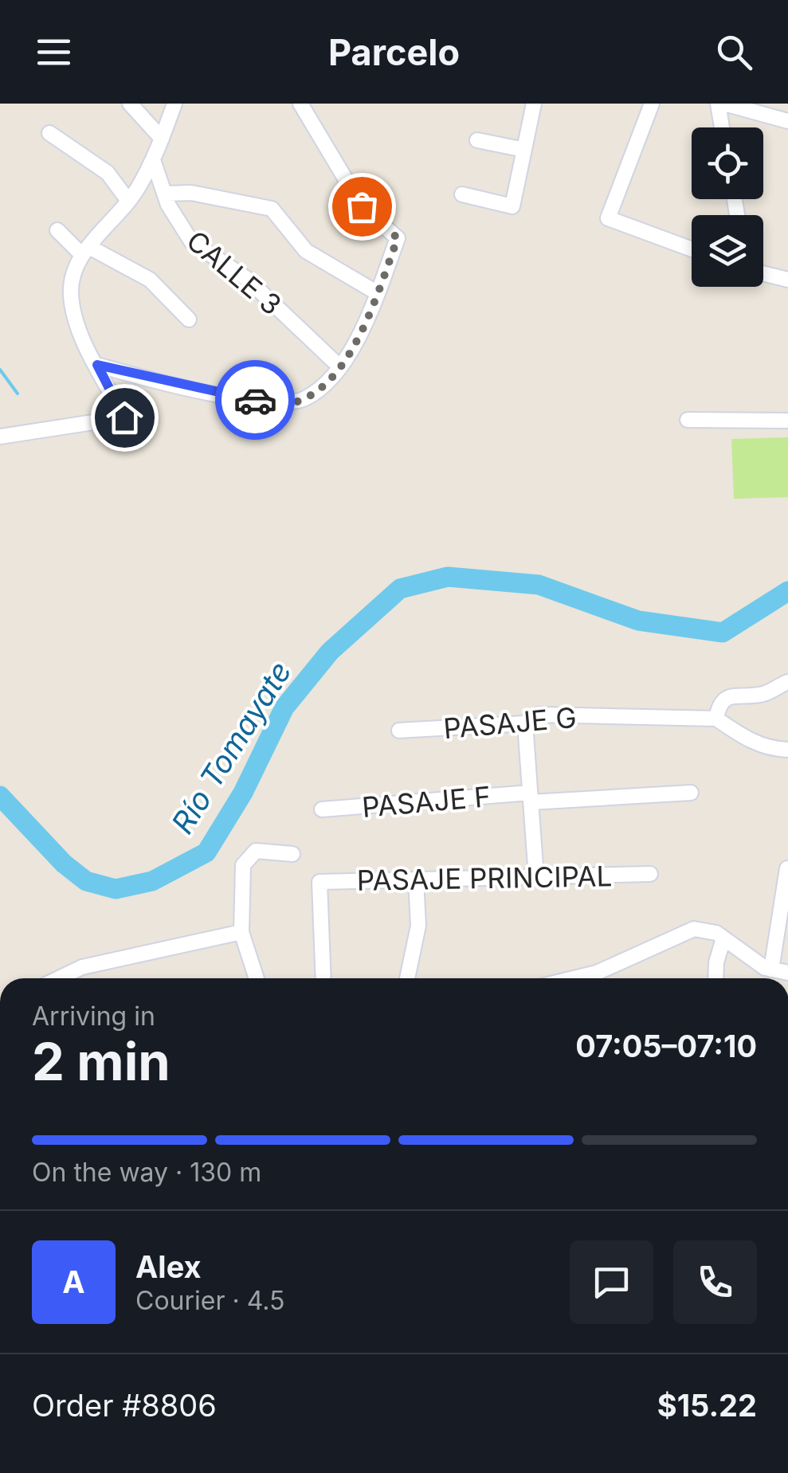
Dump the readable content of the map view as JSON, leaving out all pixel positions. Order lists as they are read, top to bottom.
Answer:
{
  "streets": {
    "street": [
      "CALLE 3",
      "PASAJE G",
      "PASAJE F",
      "PASAJE PRINCIPAL"
    ]
  },
  "water": ["Río Tomayate"],
  "page": {
    "header": "Parcelo",
    "heading": ["2 min", "Arriving in", "07:05–07:10"],
    "panel": [
      "Alex",
      "Courier · 4.5",
      "Order #8806",
      "$15.22"
    ],
    "bar": "On the way · 130 m",
    "round": "A"
  }
}
